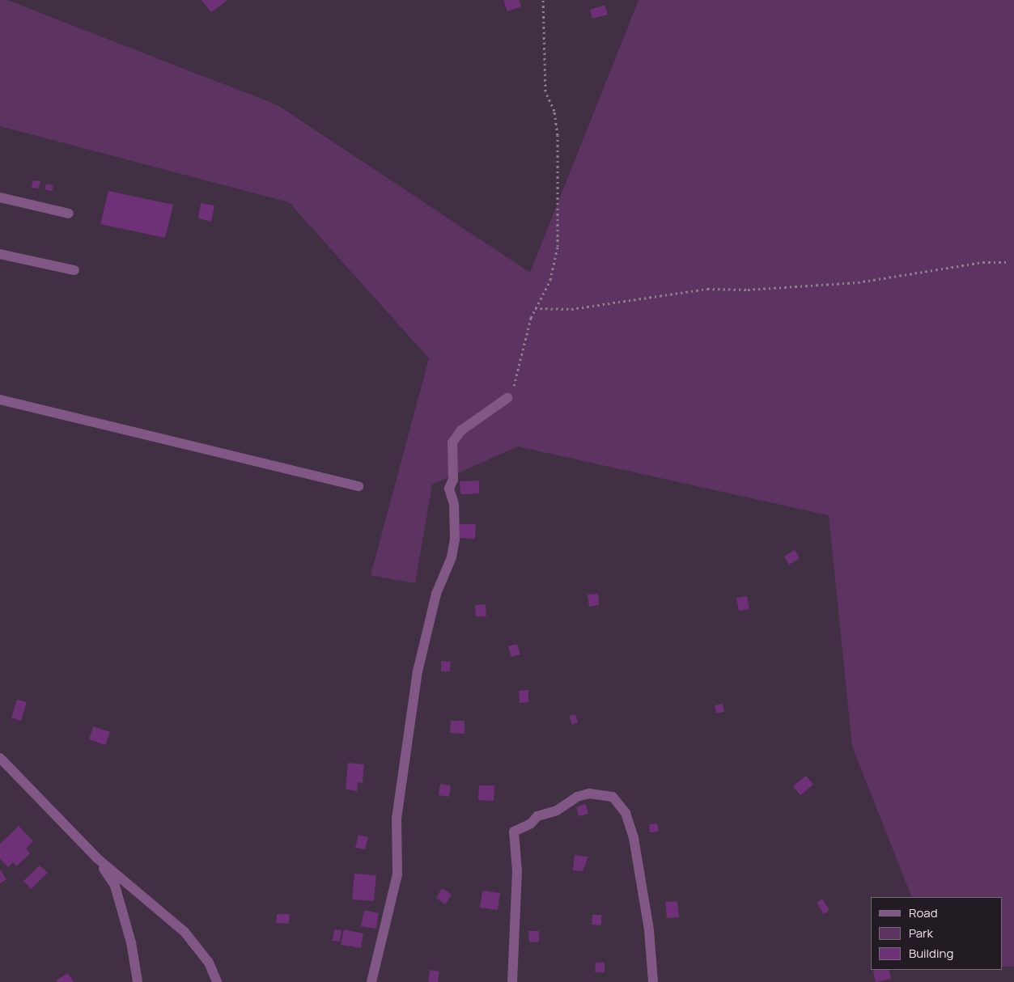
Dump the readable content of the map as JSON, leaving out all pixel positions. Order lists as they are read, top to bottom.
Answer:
{
  "legend": ["Road", "Park", "Building"]
}
